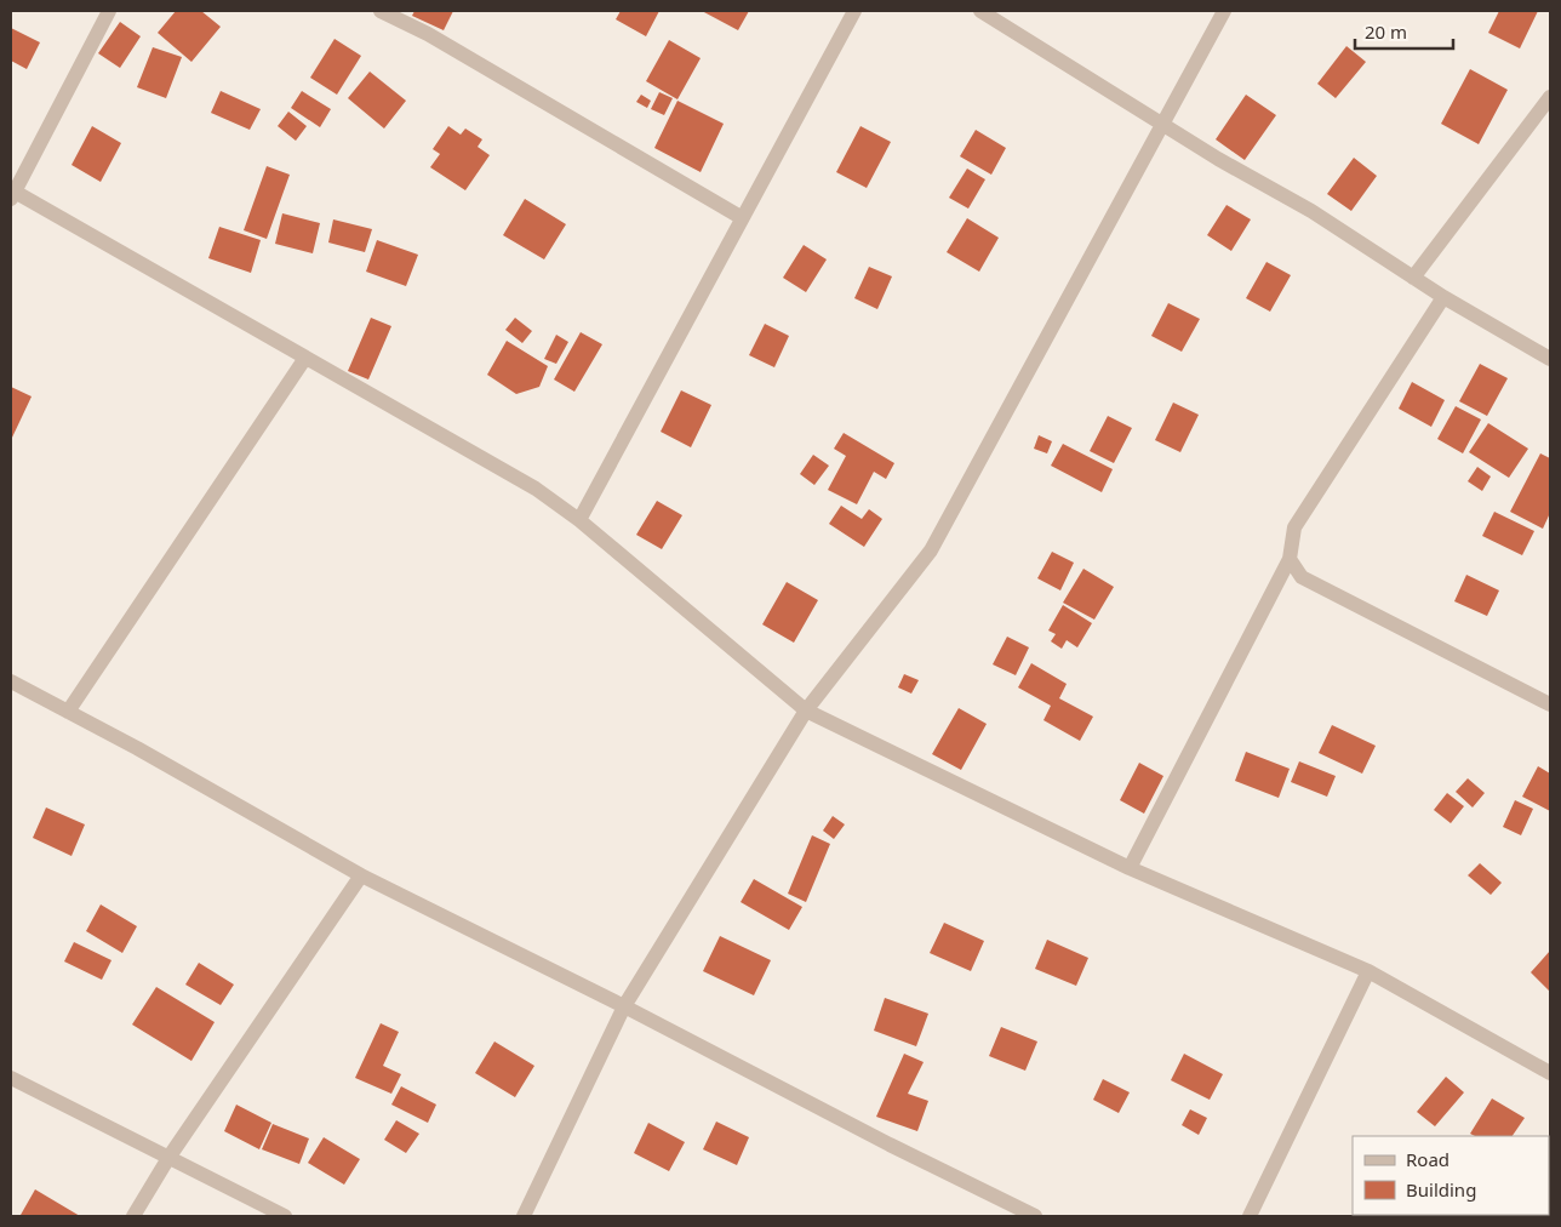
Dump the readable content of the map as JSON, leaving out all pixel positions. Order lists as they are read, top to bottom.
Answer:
{
  "legend": ["Road", "Building"],
  "scale_bar": "20 m"
}
